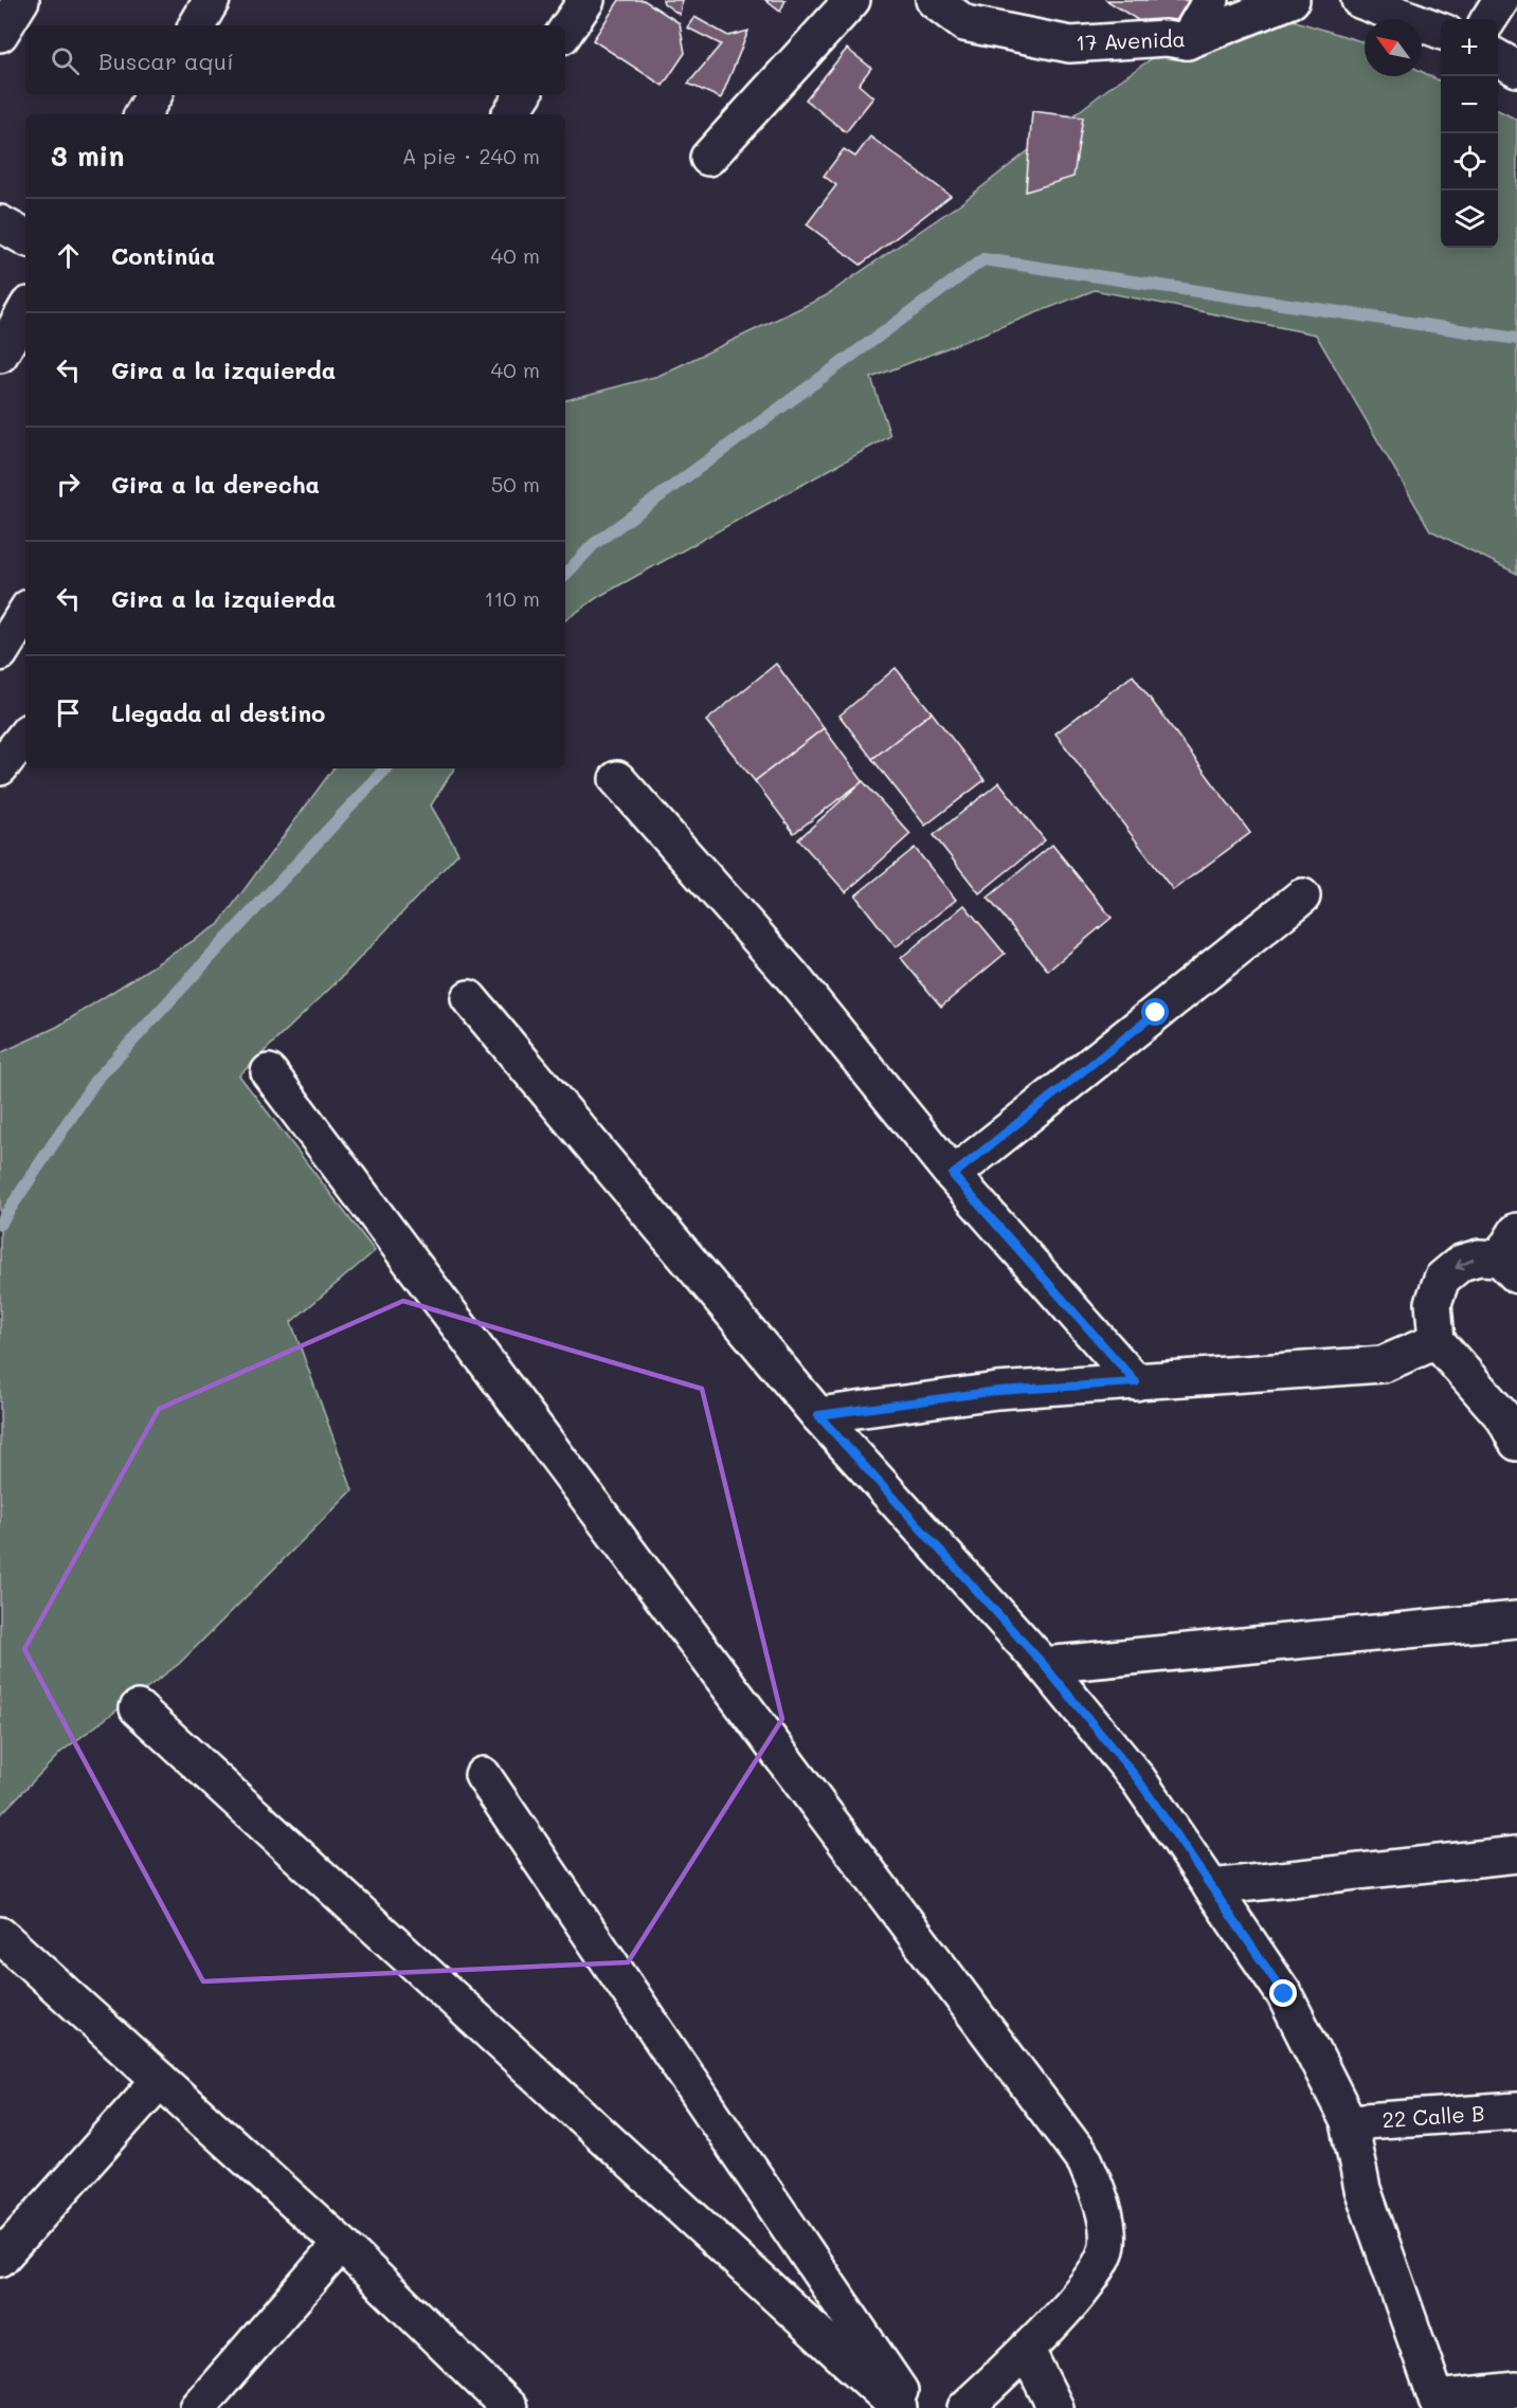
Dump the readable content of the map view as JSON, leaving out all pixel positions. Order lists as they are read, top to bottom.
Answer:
{
  "streets": {
    "street": ["17 Avenida", "22 Calle B"]
  },
  "north": "top left",
  "page": {
    "map_buttons": ["+", "−"],
    "search": "Buscar aquí",
    "heading": ["3 min", "A pie · 240 m"],
    "list": [
      ["Continúa", "40 m"],
      ["Gira a la izquierda", "40 m"],
      ["Gira a la derecha", "50 m"],
      ["Gira a la izquierda", "110 m"],
      "Llegada al destino"
    ]
  }
}
